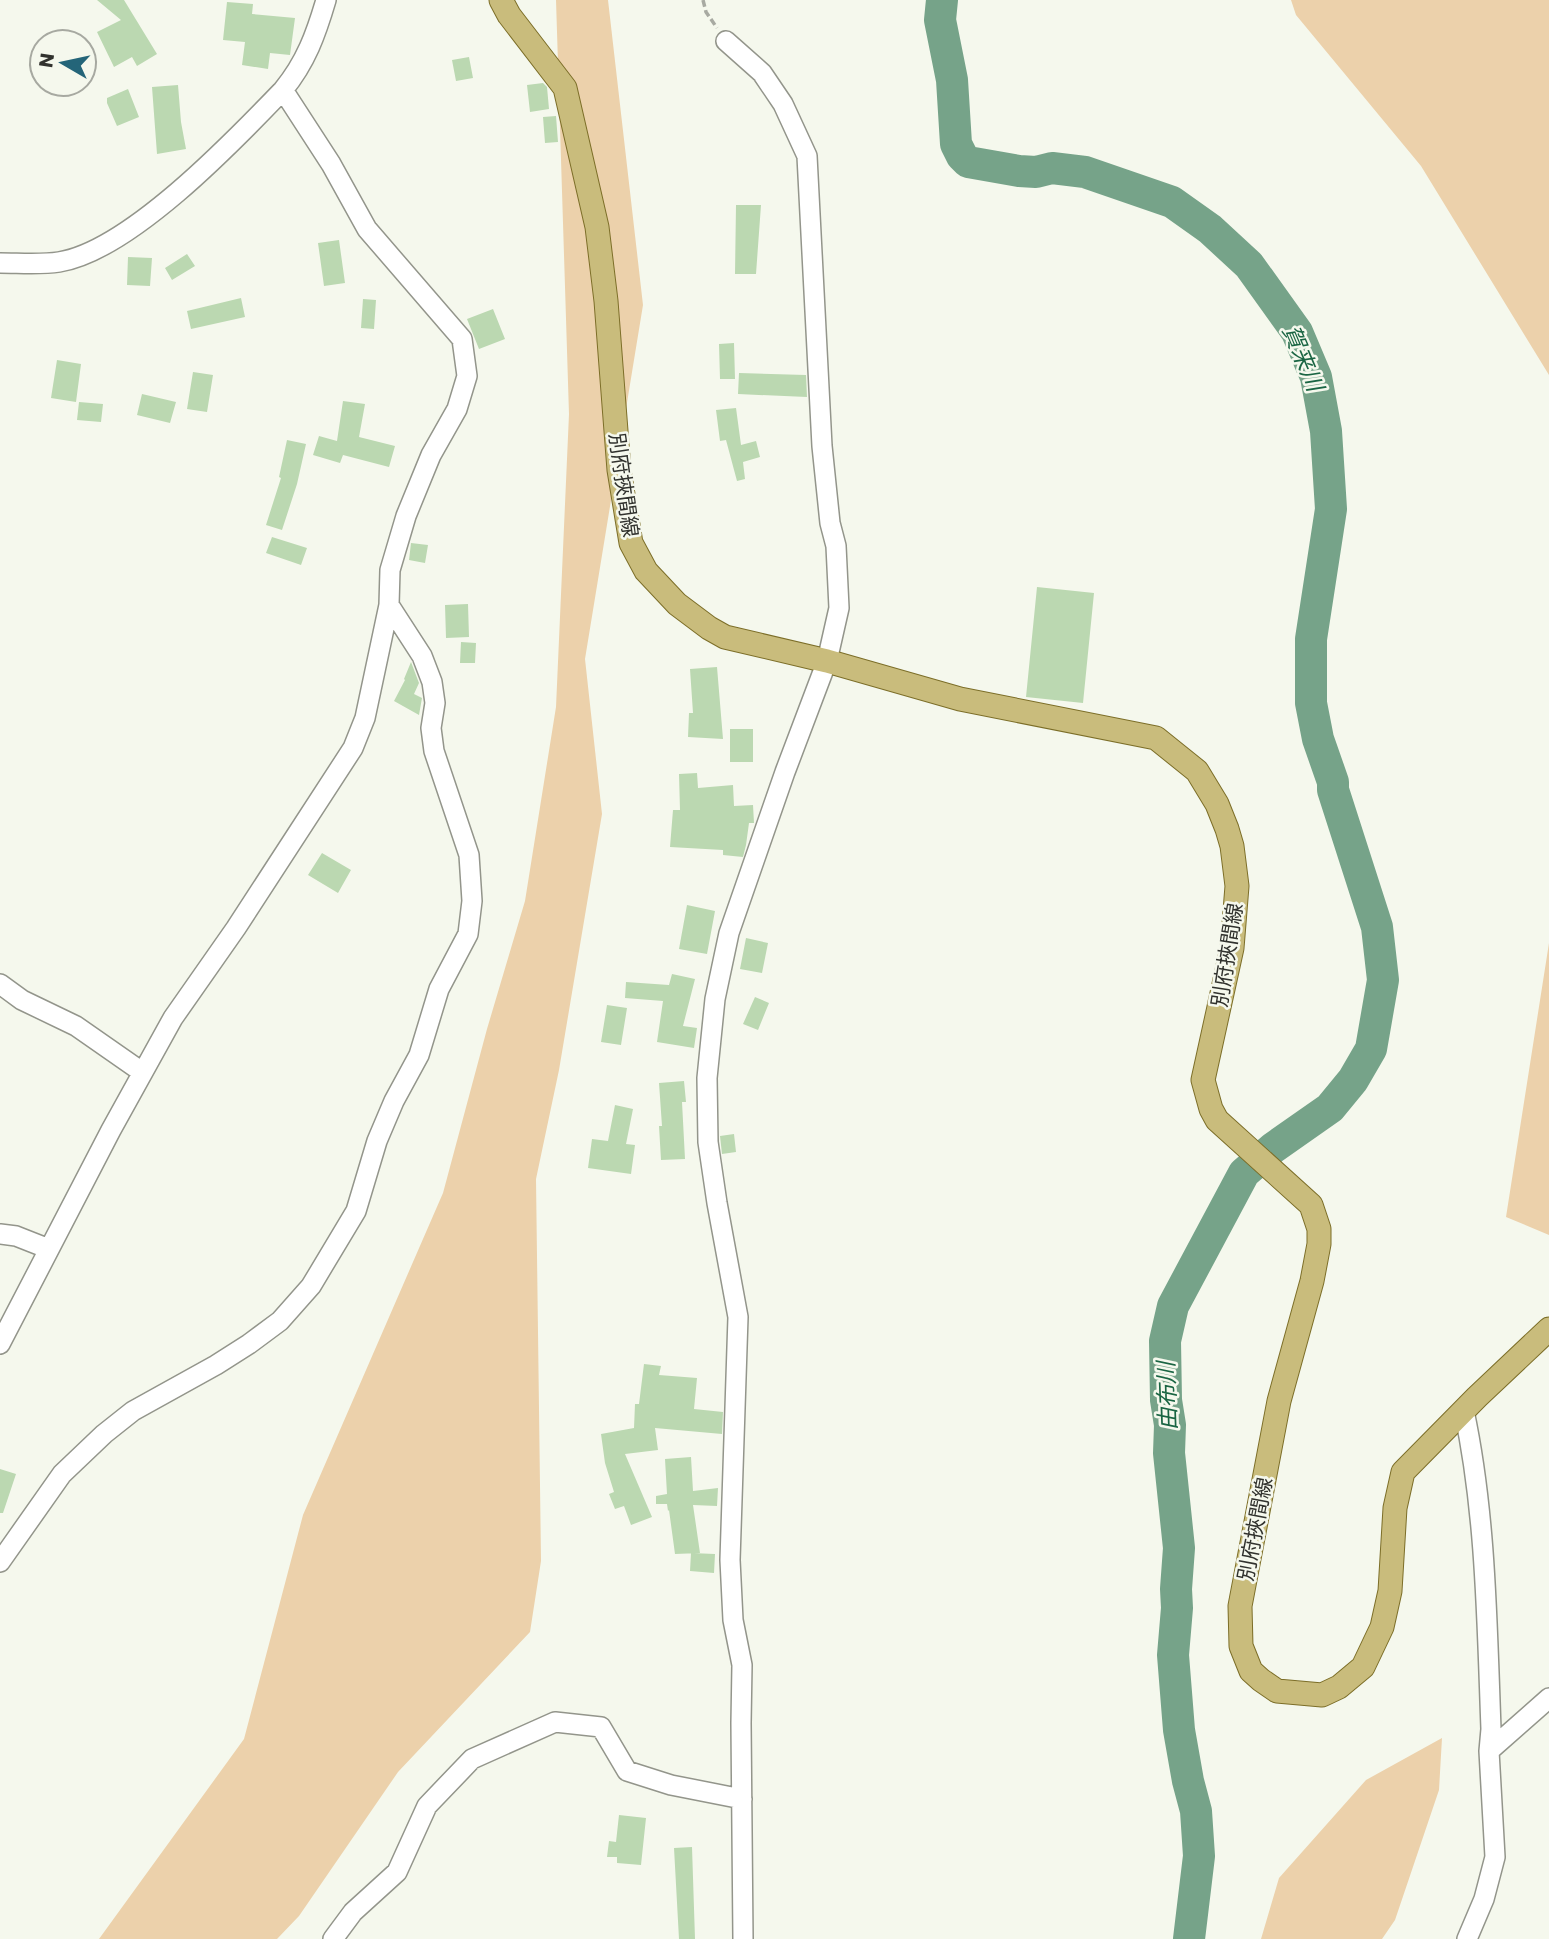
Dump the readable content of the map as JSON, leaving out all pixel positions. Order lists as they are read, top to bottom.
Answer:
{
  "streets": {
    "main road": ["別府挾間線"]
  },
  "water": ["賀来川", "由布川"],
  "north": "left"
}
